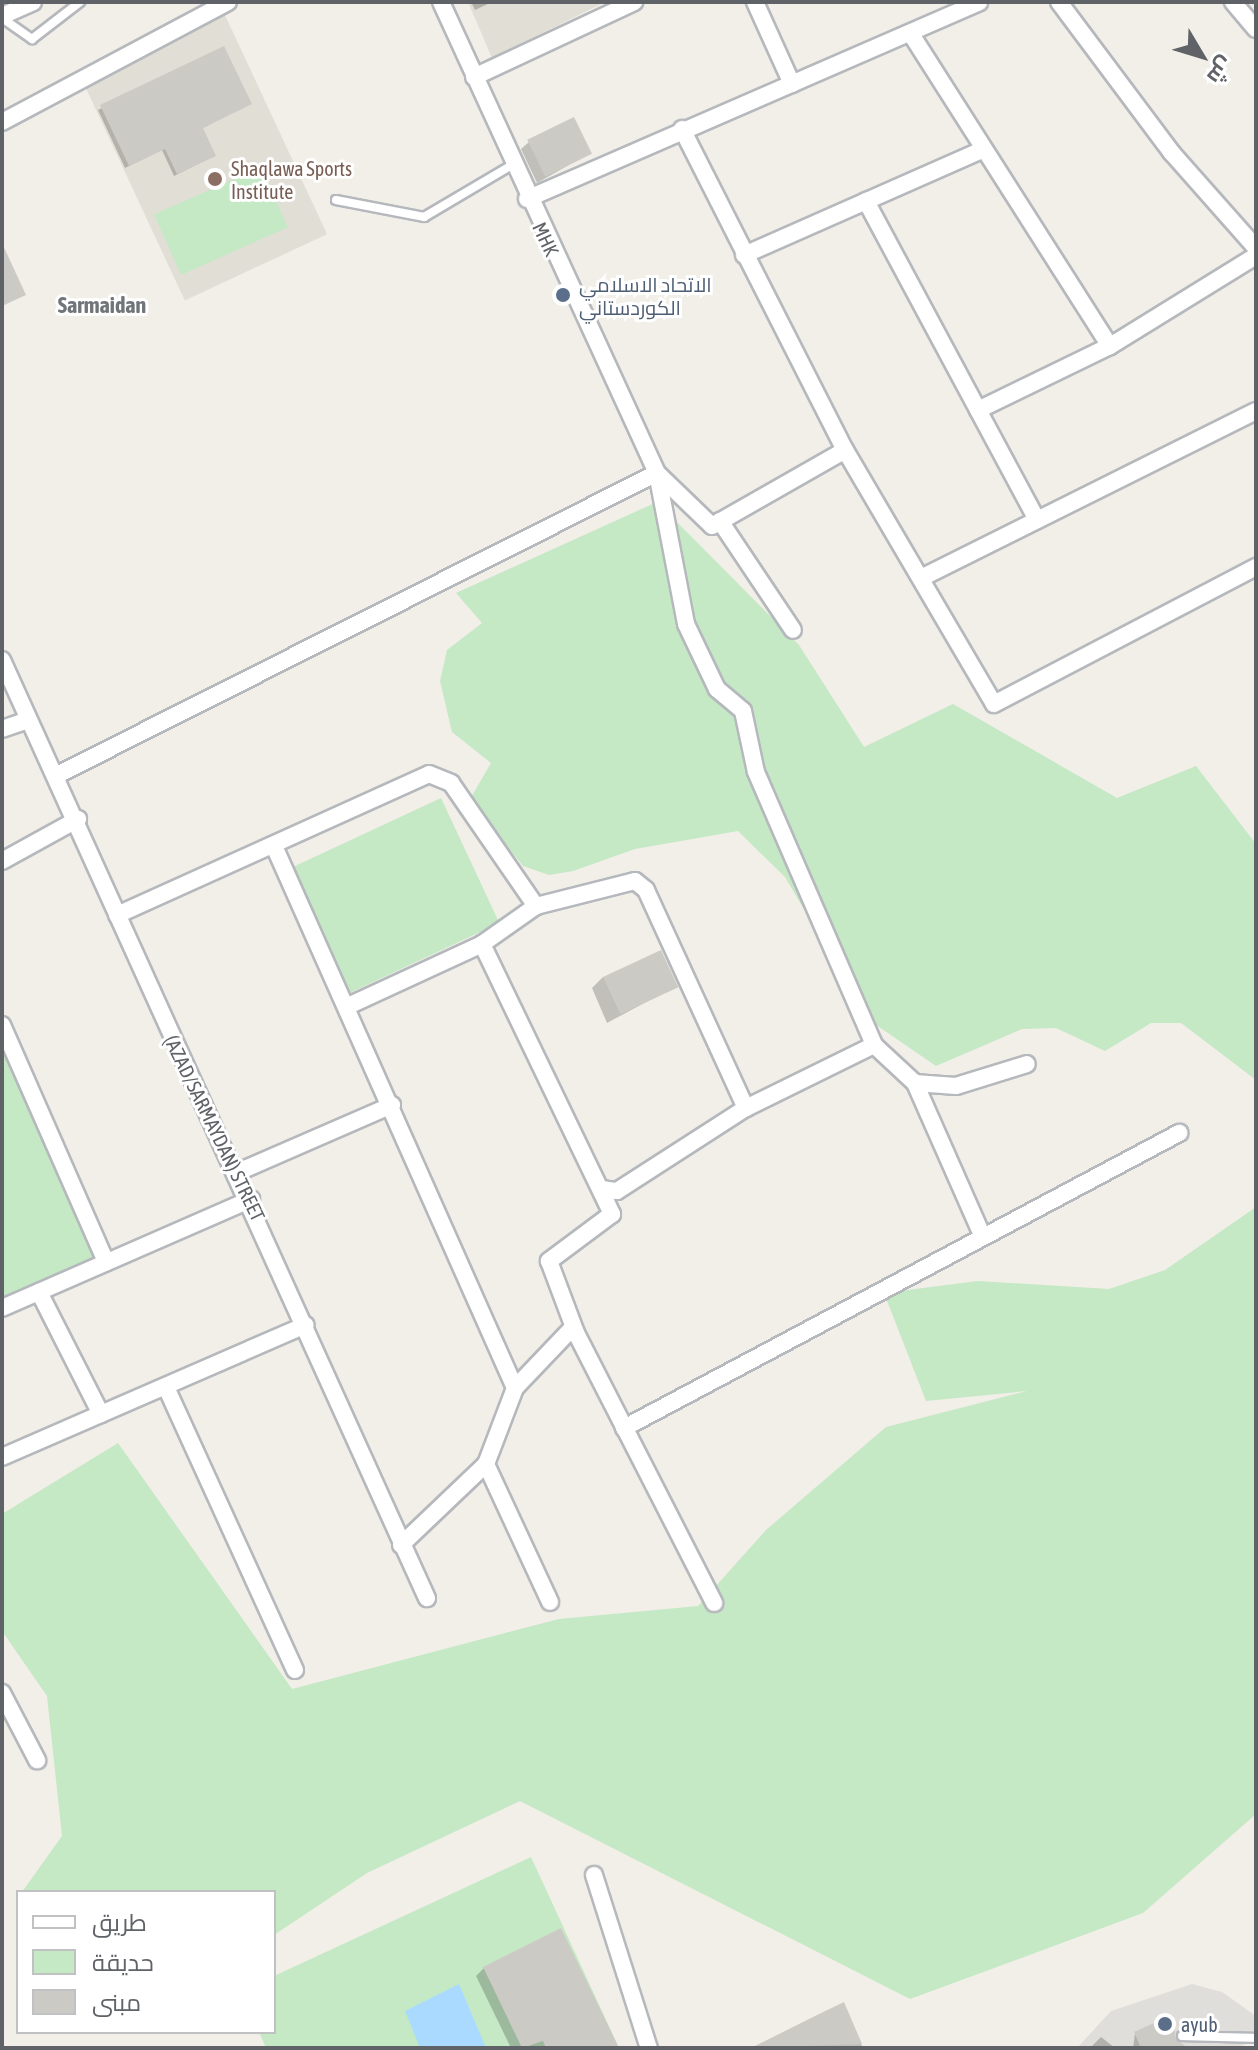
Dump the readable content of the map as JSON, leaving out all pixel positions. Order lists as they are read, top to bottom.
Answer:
{
  "streets": {
    "street": ["MHK", "(AZAD/SARMAYDAN) STREET"]
  },
  "districts": ["Sarmaidan"],
  "places": ["Shaqlawa Sports Institute", "الاتحاد الاسلامي الكوردستاني", "ayub"],
  "legend": ["طريق", "حديقة", "مبنى"],
  "north": "bottom right"
}
